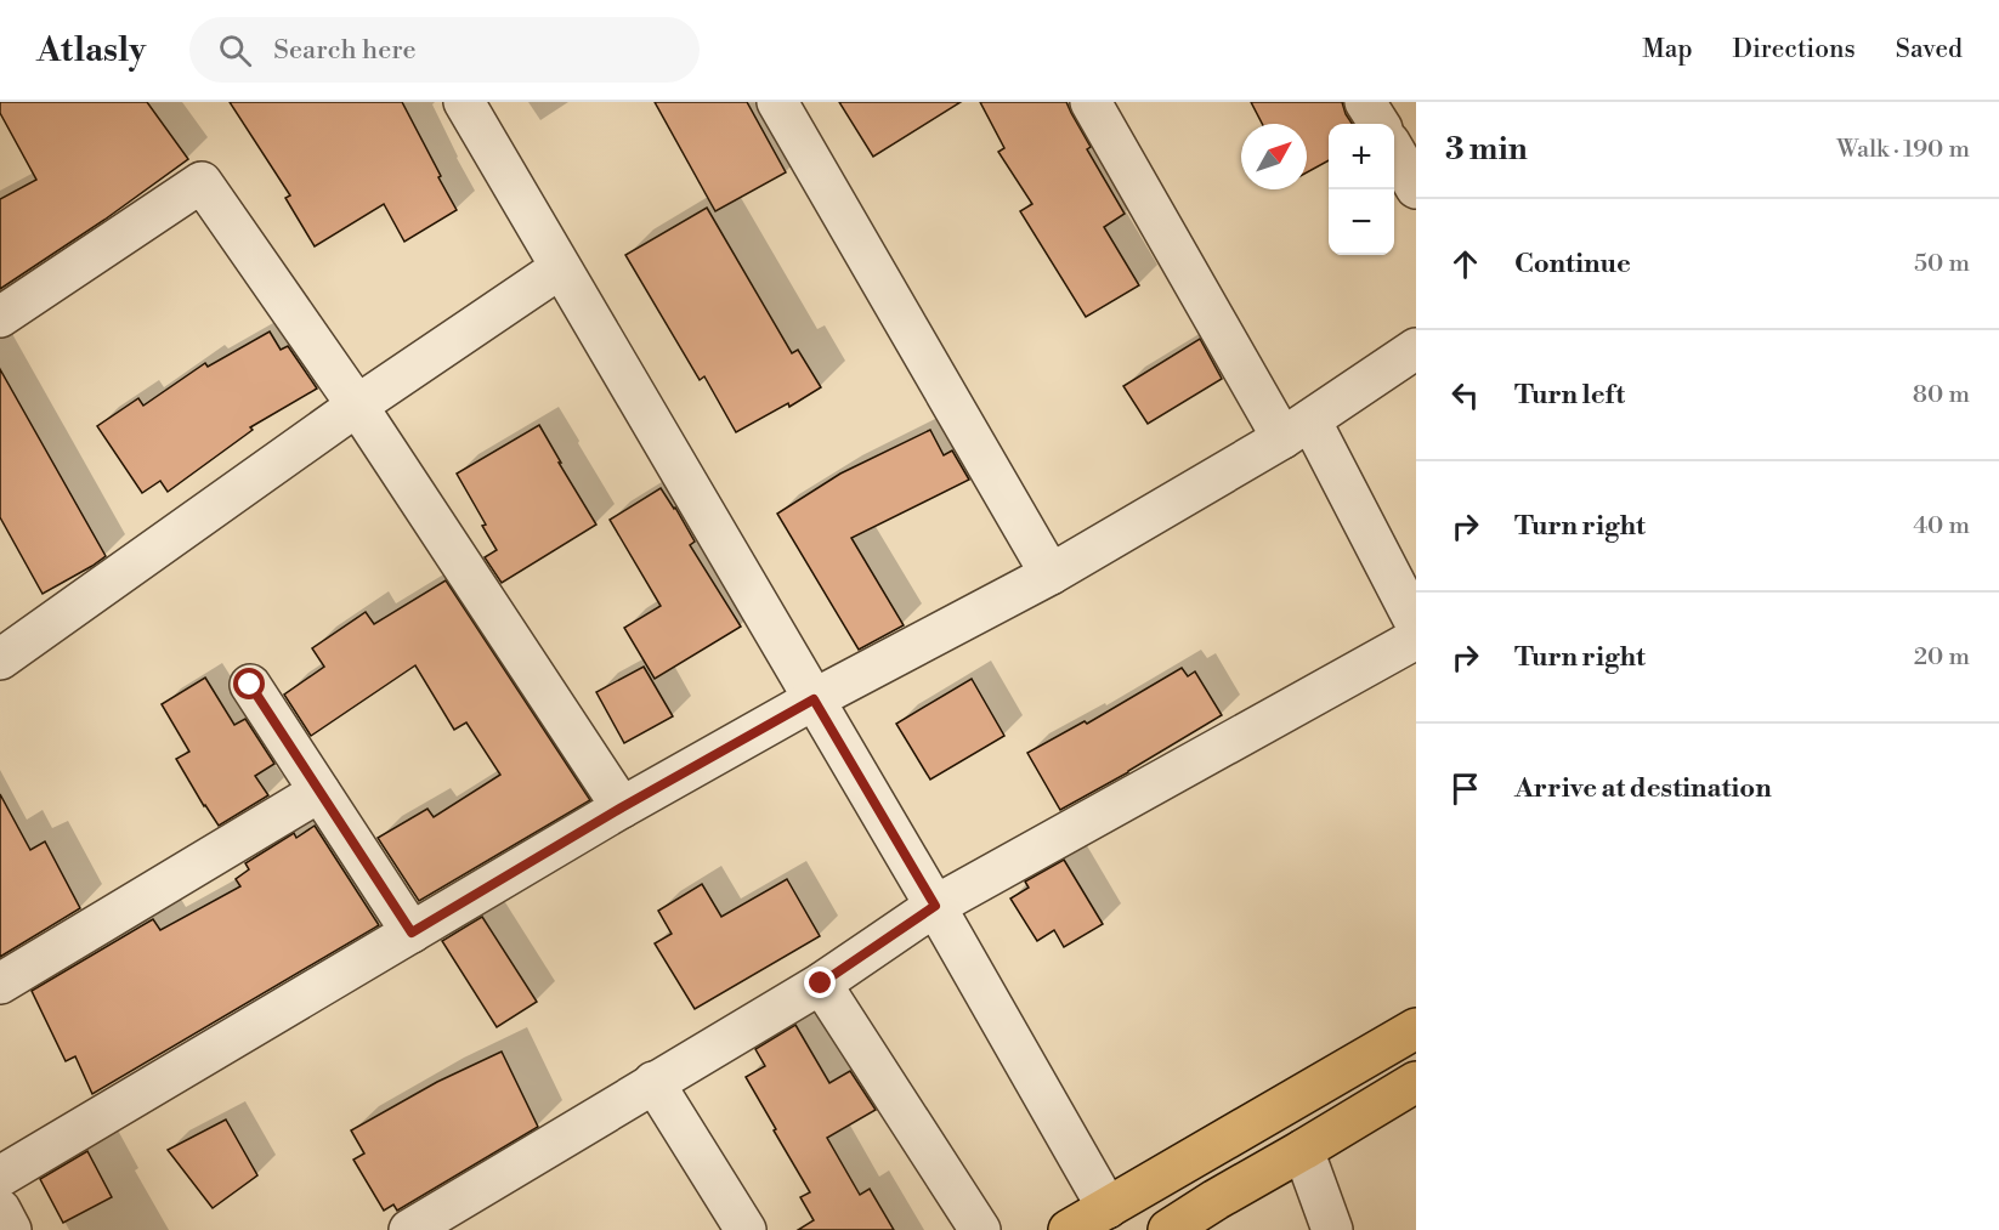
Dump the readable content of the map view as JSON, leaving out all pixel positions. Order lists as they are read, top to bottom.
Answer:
{
  "north": "top right",
  "page": {
    "header": "Atlasly",
    "search": "Search here",
    "nav": ["Map", "Directions", "Saved"],
    "heading": ["3 min", "Walk · 190 m"],
    "map_buttons": ["+", "−"],
    "list": [
      ["Continue", "50 m"],
      ["Turn left", "80 m"],
      ["Turn right", "40 m"],
      ["Turn right", "20 m"],
      "Arrive at destination"
    ]
  }
}
